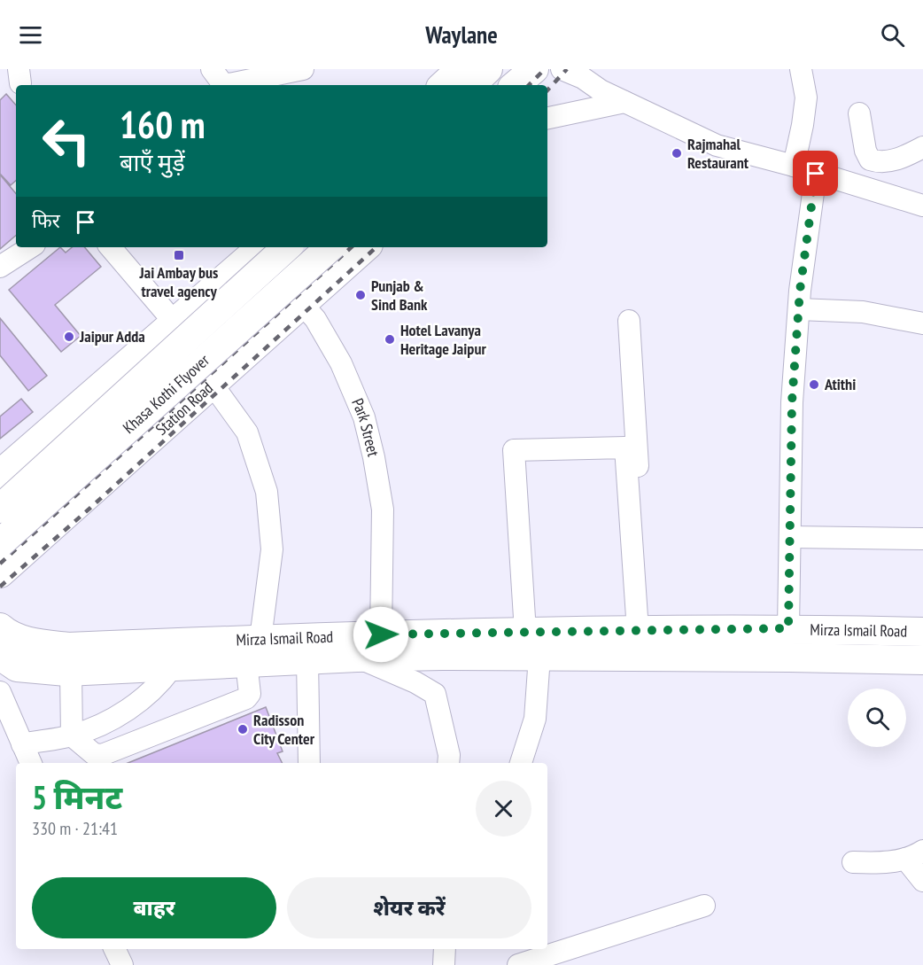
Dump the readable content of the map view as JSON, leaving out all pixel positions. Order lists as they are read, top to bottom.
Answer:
{
  "streets": {
    "main road": ["Khasa Kothi Flyover", "Station Road", "Mirza Ismail Road"],
    "street": ["Park Street"]
  },
  "crossings": [
    ["Station Road", "Park Street"],
    ["Park Street", "Mirza Ismail Road"]
  ],
  "places": {
    "other": [
      "Rajmahal Restaurant",
      "Punjab & Sind Bank",
      "Jaipur Adda",
      "Hotel Lavanya Heritage Jaipur",
      "Atithi",
      "Radisson City Center"
    ],
    "transit": ["Jai Ambay bus travel agency"]
  },
  "page": {
    "header": "Waylane",
    "turn": ["160 m", "बाएँ मुड़ें"],
    "then": "फिर",
    "heading": ["5 मिनट", "330 m · 21:41"],
    "buttons": ["बाहर", "शेयर करें"]
  }
}
